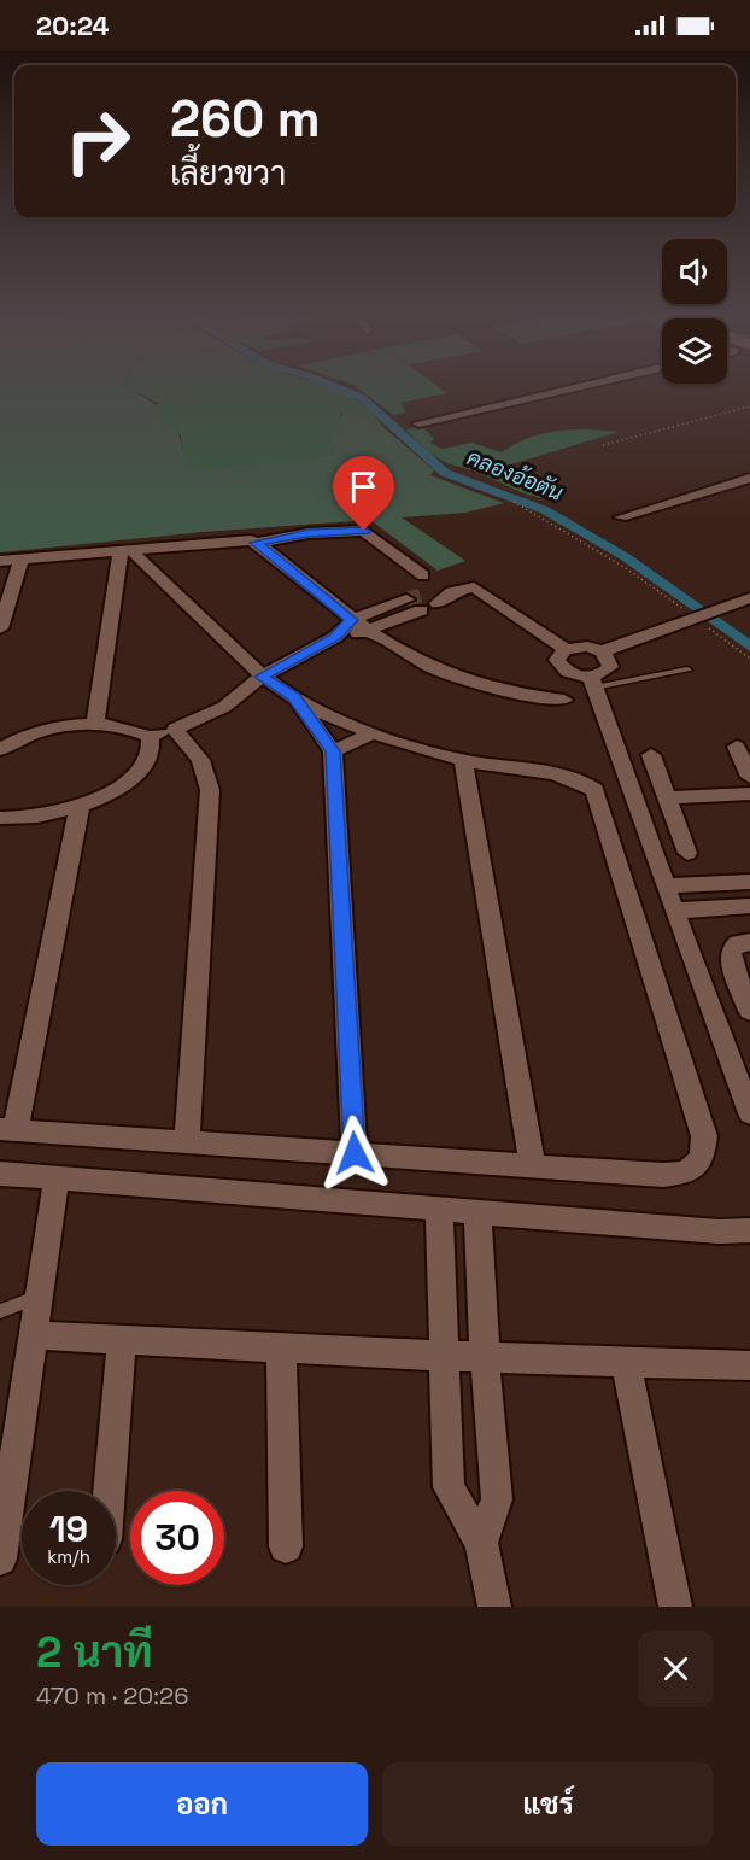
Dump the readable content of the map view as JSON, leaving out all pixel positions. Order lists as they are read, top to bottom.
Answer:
{
  "water": ["คลองอ้อตัน"],
  "page": {
    "status": "20:24",
    "turn": ["260 m", "เลี้ยวขวา"],
    "speed": "19 km/h",
    "limit": "30",
    "heading": ["2 นาที", "470 m · 20:26"],
    "buttons": ["ออก", "แชร์"]
  }
}
